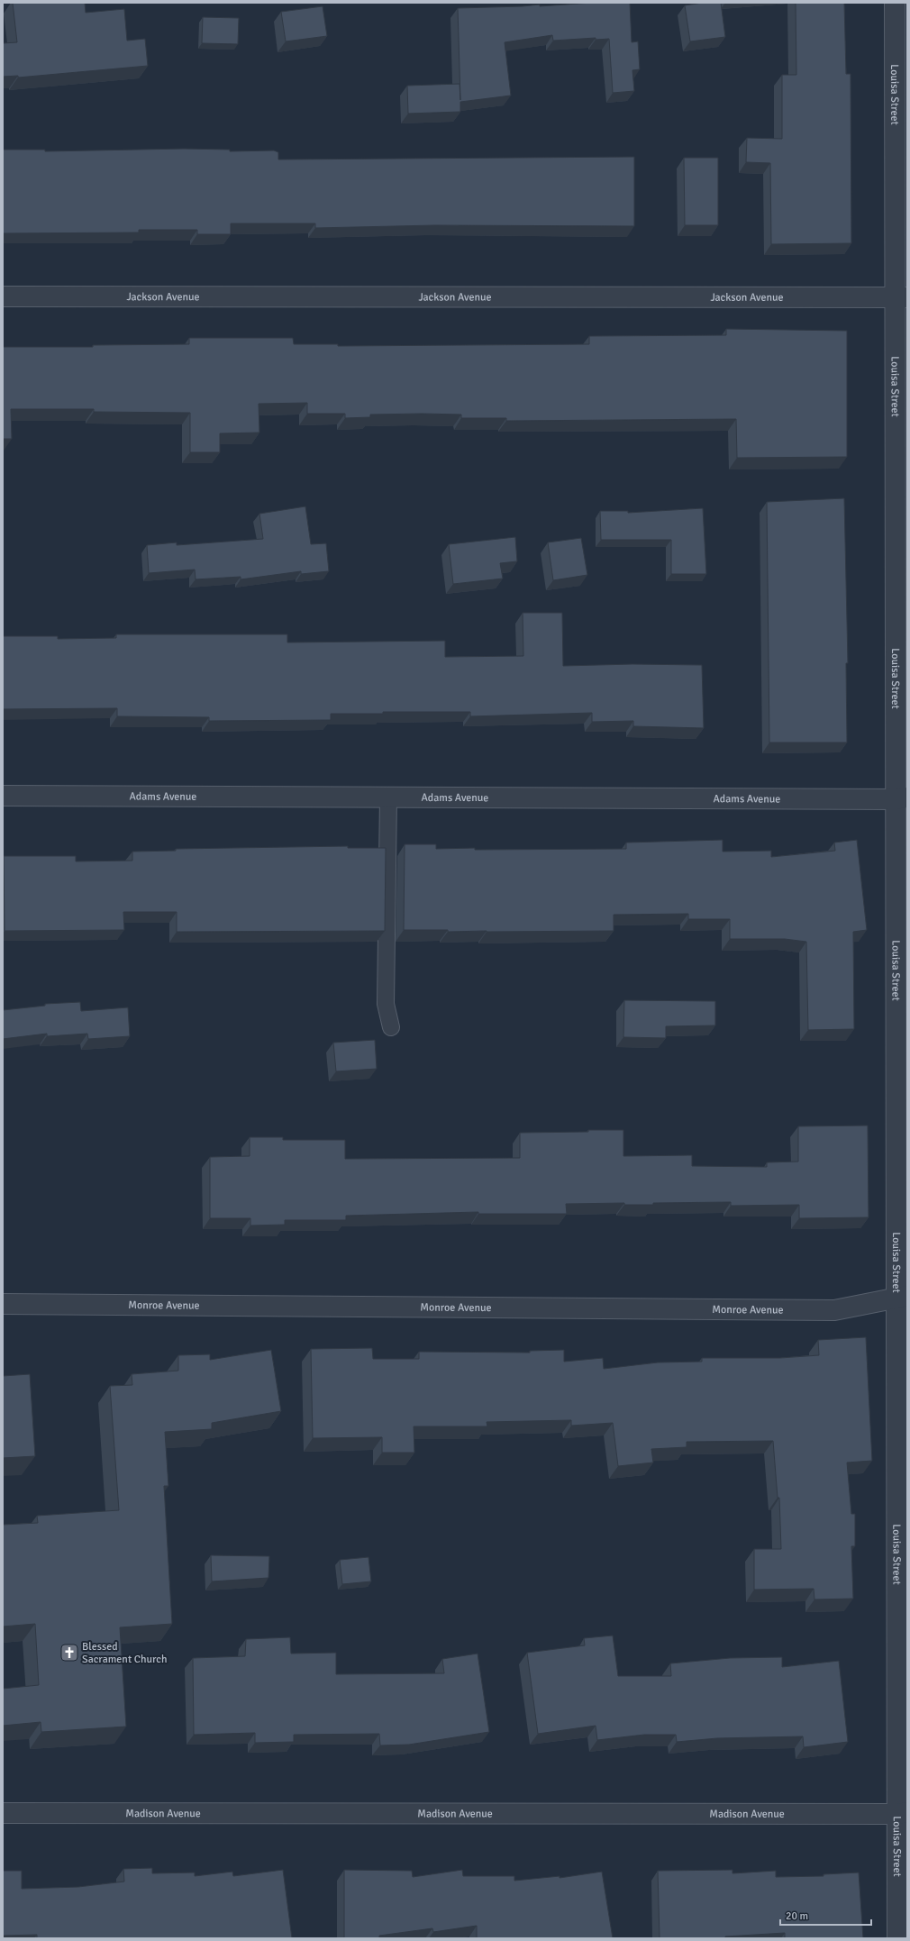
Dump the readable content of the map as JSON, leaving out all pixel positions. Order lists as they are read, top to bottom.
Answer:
{
  "streets": {
    "street": [
      "Louisa Street",
      "Jackson Avenue",
      "Adams Avenue",
      "Monroe Avenue",
      "Madison Avenue"
    ]
  },
  "crossings": [
    ["Louisa Street", "Jackson Avenue"],
    ["Louisa Street", "Adams Avenue"],
    ["Louisa Street", "Monroe Avenue"],
    ["Louisa Street", "Madison Avenue"]
  ],
  "places": {
    "church": ["Blessed Sacrament Church"]
  },
  "scale_bar": "20 m"
}
